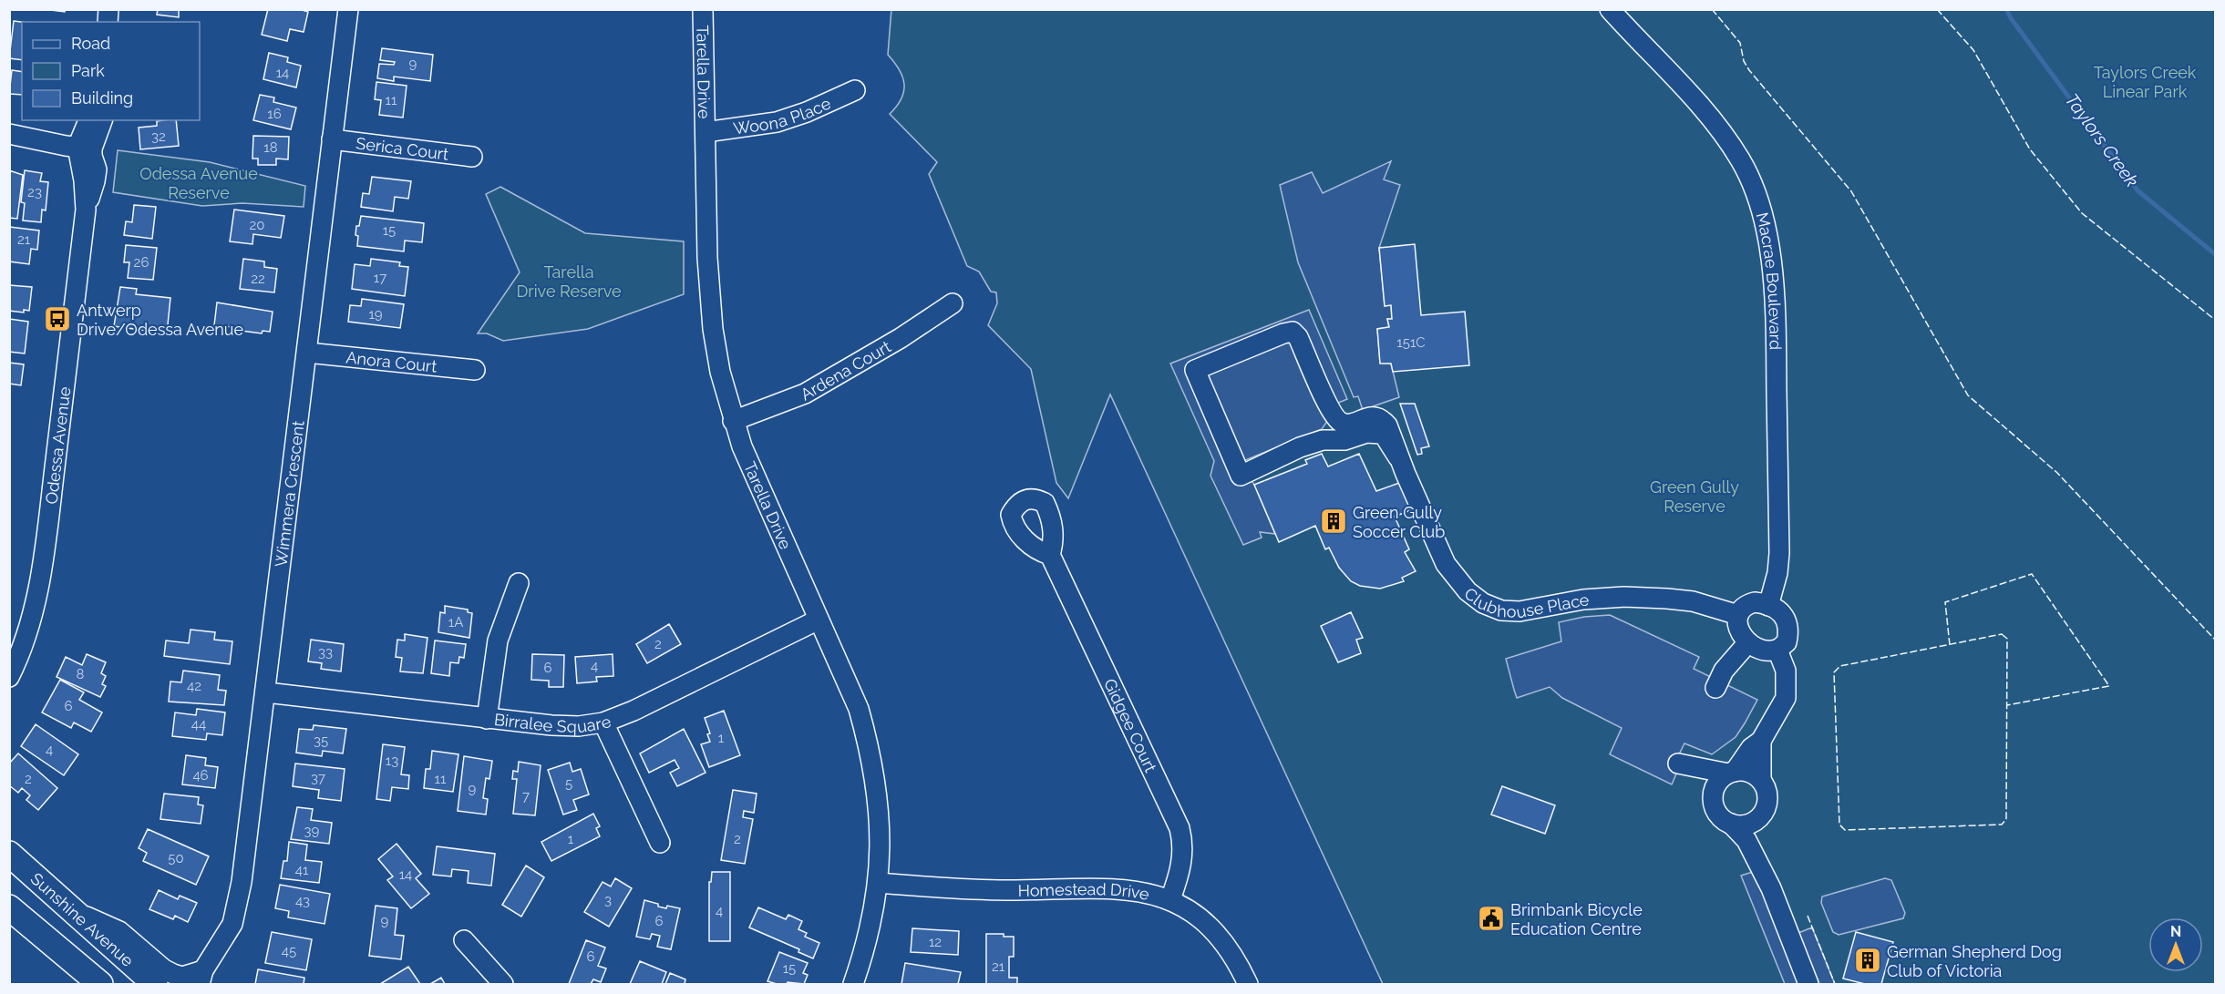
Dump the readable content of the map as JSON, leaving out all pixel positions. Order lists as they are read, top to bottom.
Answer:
{
  "streets": {
    "main road": ["Sunshine Avenue"],
    "street": [
      "Tarella Drive",
      "Woona Place",
      "Serica Court",
      "Macrae Boulevard",
      "Anora Court",
      "Ardena Court",
      "Odessa Avenue",
      "Wimmera Crescent",
      "Clubhouse Place",
      "Birralee Square",
      "Gidgee Court",
      "Homestead Drive"
    ]
  },
  "crossings": [
    ["Tarella Drive", "Woona Place"],
    ["Tarella Drive", "Ardena Court"],
    ["Tarella Drive", "Birralee Square"],
    ["Tarella Drive", "Homestead Drive"],
    ["Serica Court", "Wimmera Crescent"],
    ["Macrae Boulevard", "Clubhouse Place"],
    ["Anora Court", "Wimmera Crescent"],
    ["Wimmera Crescent", "Birralee Square"],
    ["Gidgee Court", "Homestead Drive"]
  ],
  "water": ["Taylors Creek"],
  "parks": [
    "Taylors Creek Linear Park",
    "Odessa Avenue Reserve",
    "Tarella Drive Reserve",
    "Green Gully Reserve"
  ],
  "places": {
    "bus stop": ["Antwerp Drive/Odessa Avenue"],
    "building": ["Green Gully Soccer Club", "German Shepherd Dog Club of Victoria"],
    "public building": ["Brimbank Bicycle Education Centre"]
  },
  "house_numbers": [
    "9",
    "14",
    "11",
    "16",
    "32",
    "18",
    "23",
    "20",
    "15",
    "21",
    "26",
    "17",
    "22",
    "19",
    "151C",
    "1A",
    "2",
    "33",
    "4",
    "6",
    "8",
    "42",
    "6",
    "44",
    "1",
    "35",
    "4",
    "13",
    "46",
    "37",
    "2",
    "11",
    "5",
    "9",
    "7",
    "39",
    "1",
    "2",
    "50",
    "41",
    "14",
    "3",
    "43",
    "4",
    "9",
    "6",
    "12",
    "45",
    "6",
    "21",
    "15"
  ],
  "legend": ["Road", "Park", "Building"],
  "north": "top"
}
